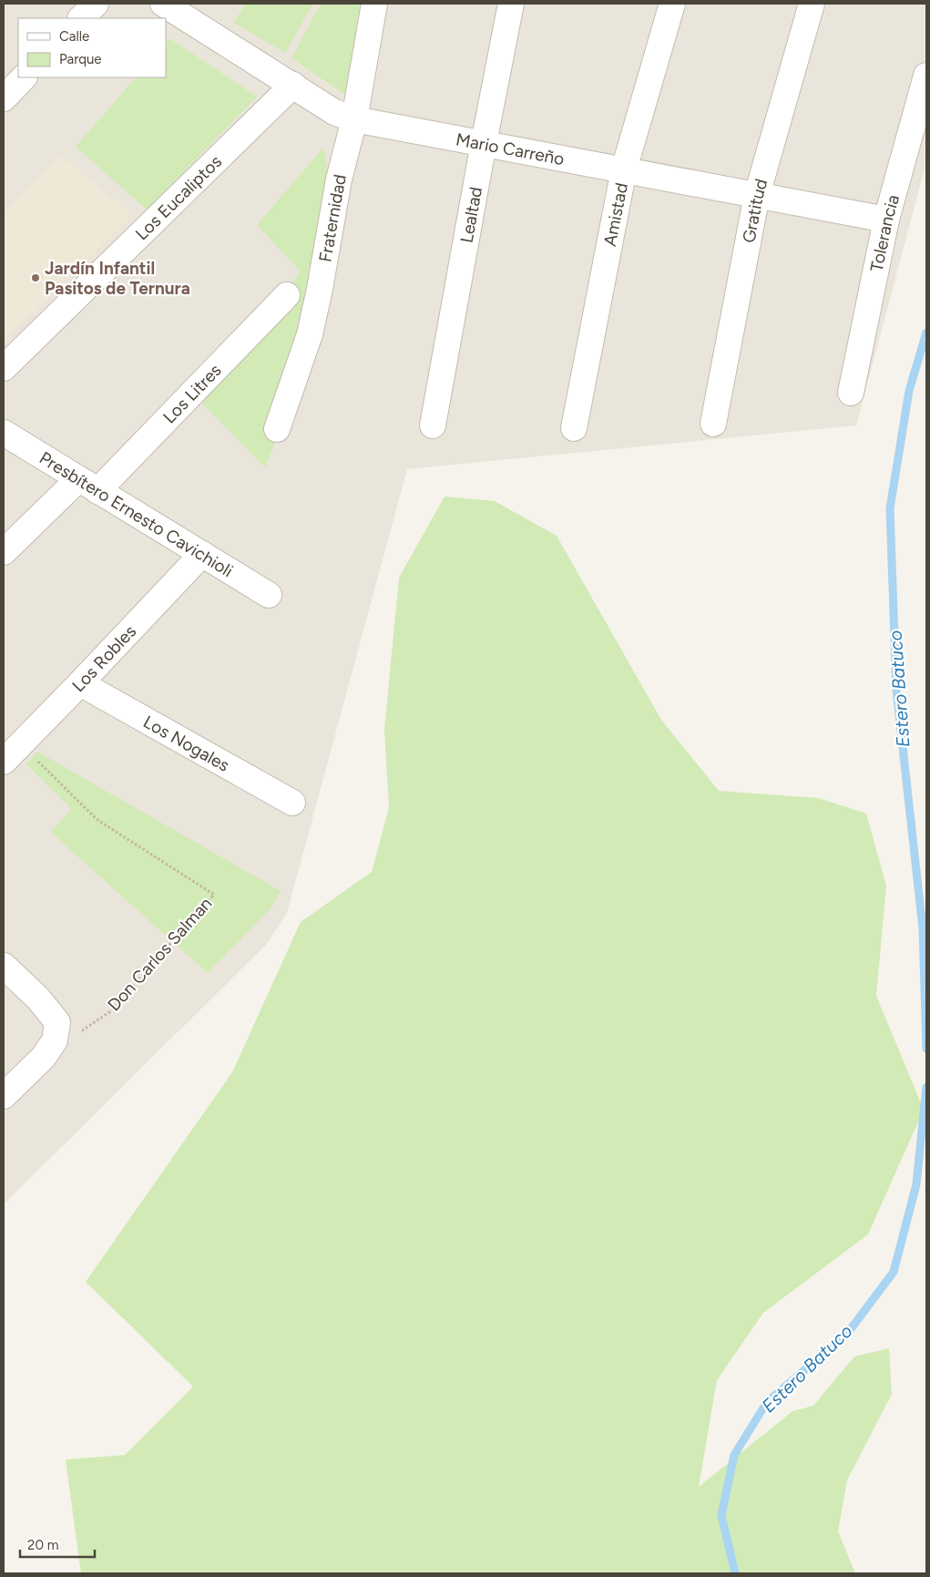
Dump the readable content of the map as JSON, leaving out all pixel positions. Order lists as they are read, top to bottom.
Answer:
{
  "streets": {
    "street": [
      "Mario Carreño",
      "Los Eucaliptos",
      "Gratitud",
      "Lealtad",
      "Amistad",
      "Fraternidad",
      "Tolerancia",
      "Los Litres",
      "Presbítero Ernesto Cavichioli",
      "Los Robles",
      "Los Nogales"
    ],
    "path": ["Don Carlos Salman"]
  },
  "crossings": [
    ["Mario Carreño", "Los Eucaliptos"],
    ["Mario Carreño", "Gratitud"],
    ["Mario Carreño", "Lealtad"],
    ["Mario Carreño", "Amistad"],
    ["Mario Carreño", "Fraternidad"],
    ["Mario Carreño", "Tolerancia"],
    ["Los Litres", "Presbítero Ernesto Cavichioli"],
    ["Presbítero Ernesto Cavichioli", "Los Robles"],
    ["Los Robles", "Los Nogales"],
    ["Los Robles", "Don Carlos Salman"]
  ],
  "water": ["Estero Batuco"],
  "places": ["Jardín Infantil Pasitos de Ternura"],
  "legend": ["Calle", "Parque"],
  "scale_bar": "20 m"
}
